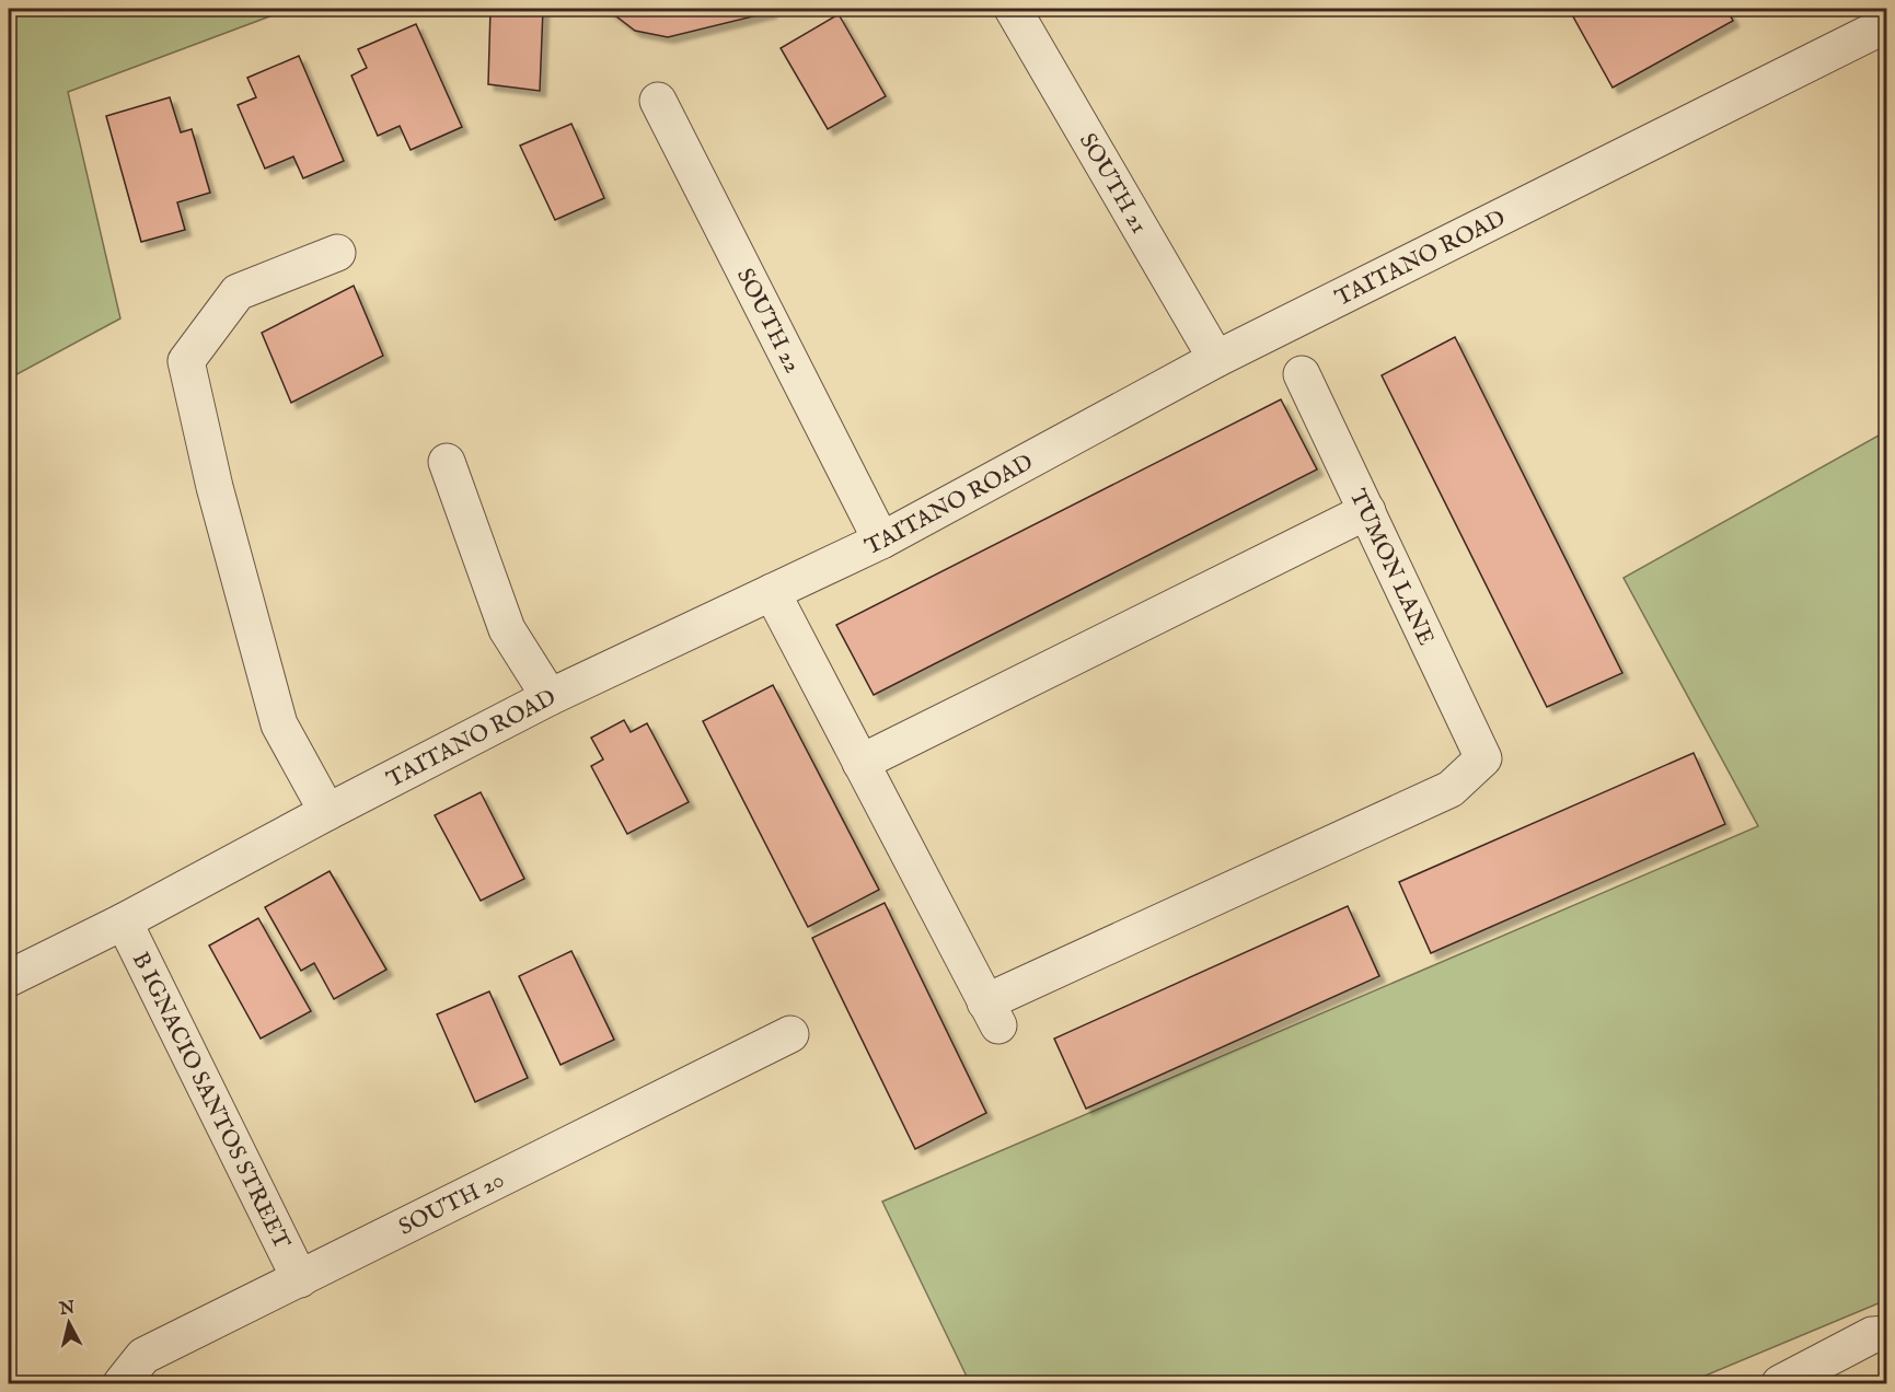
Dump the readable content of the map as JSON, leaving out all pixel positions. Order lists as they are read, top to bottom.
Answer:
{
  "streets": {
    "street": [
      "SOUTH 21",
      "TAITANO ROAD",
      "SOUTH 22",
      "TUMON LANE",
      "B IGNACIO SANTOS STREET",
      "SOUTH 20"
    ]
  },
  "crossings": [
    ["SOUTH 21", "TAITANO ROAD"],
    ["TAITANO ROAD", "SOUTH 22"],
    ["TAITANO ROAD", "B IGNACIO SANTOS STREET"],
    ["B IGNACIO SANTOS STREET", "SOUTH 20"]
  ],
  "north": "top"
}
